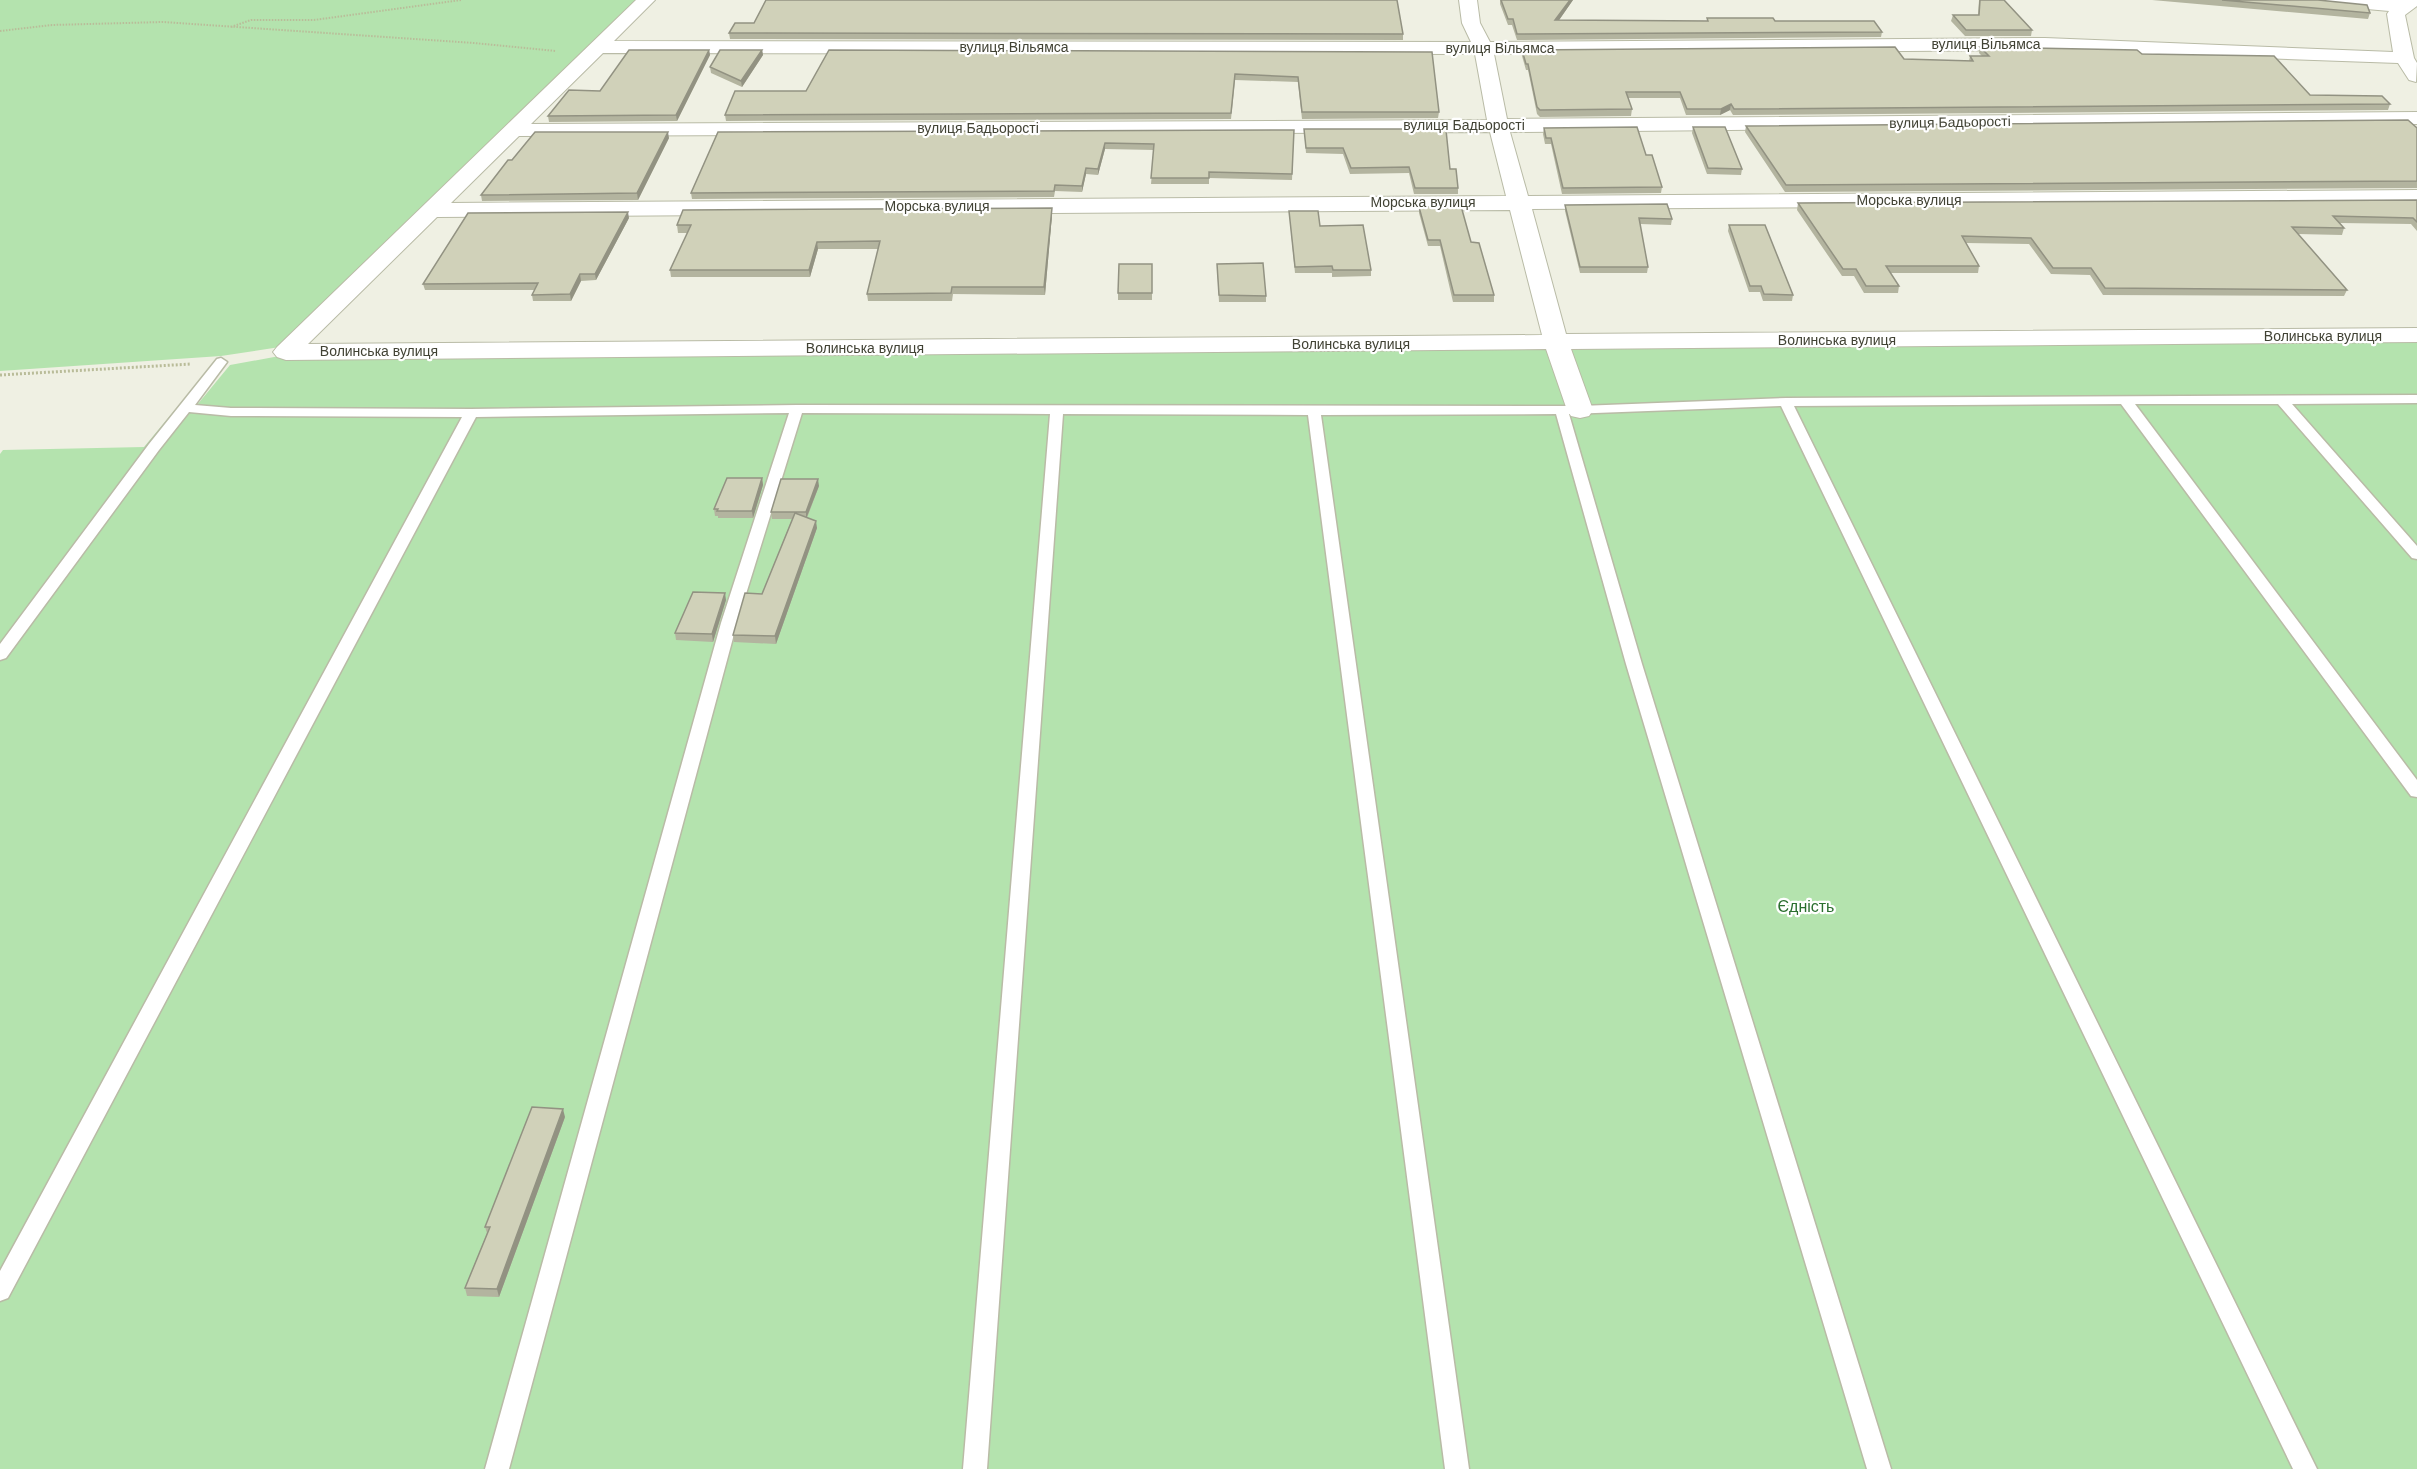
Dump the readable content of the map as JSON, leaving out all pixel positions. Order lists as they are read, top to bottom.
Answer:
{
  "streets": {
    "street": [
      "вулиця Вільямса",
      "вулиця Бадьорості",
      "Морська вулиця",
      "Волинська вулиця"
    ]
  },
  "crossings": [
    ["Морська вулиця", "Волинська вулиця"]
  ],
  "parks": ["Єдність"]
}
